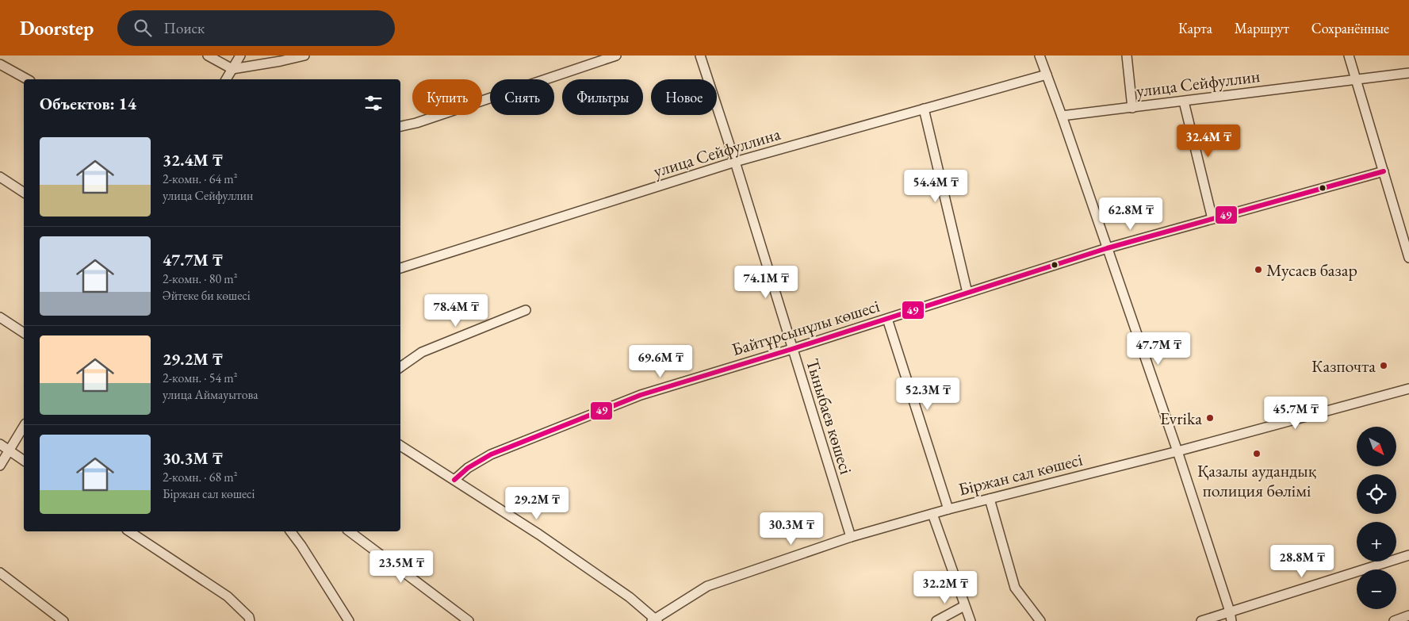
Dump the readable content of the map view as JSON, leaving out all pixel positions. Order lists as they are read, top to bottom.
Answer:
{
  "streets": {
    "street": [
      "улица Сейфуллин",
      "улица Сейфуллина",
      "Байтұрсынұлы көшесі",
      "Тыныбаев көшесі",
      "Біржан сал көшесі"
    ]
  },
  "crossings": [
    ["улица Сейфуллина", "Тыныбаев көшесі"],
    ["Байтұрсынұлы көшесі", "Тыныбаев көшесі"],
    ["Тыныбаев көшесі", "Біржан сал көшесі"]
  ],
  "places": [
    "Мусаев базар",
    "Казпочта",
    "Evrika",
    "Қазалы аудандық полиция бөлімі"
  ],
  "lines": ["transit line 49"],
  "north": "bottom right",
  "page": {
    "header": "Doorstep",
    "search": "Поиск",
    "nav": ["Карта", "Маршрут", "Сохранённые"],
    "chip": [
      "Купить",
      "Снять",
      "Фильтры",
      "Новое"
    ],
    "heading": "Объектов: 14",
    "price": [
      "32.4M ₸",
      "54.4M ₸",
      "62.8M ₸",
      "74.1M ₸",
      "78.4M ₸",
      "47.7M ₸",
      "69.6M ₸",
      "52.3M ₸",
      "45.7M ₸",
      "29.2M ₸",
      "30.3M ₸",
      "28.8M ₸",
      "23.5M ₸",
      "32.2M ₸"
    ],
    "list": [
      {
        "name": "32.4M ₸",
        "note": "2-комн. · 64 m² · улица Сейфуллин"
      },
      {
        "name": "47.7M ₸",
        "note": "2-комн. · 80 m² · Әйтеке би көшесі"
      },
      {
        "name": "29.2M ₸",
        "note": "2-комн. · 54 m² · улица Аймауытова"
      },
      {
        "name": "30.3M ₸",
        "note": "2-комн. · 68 m² · Біржан сал көшесі"
      }
    ],
    "map_buttons": ["+", "−"]
  }
}
